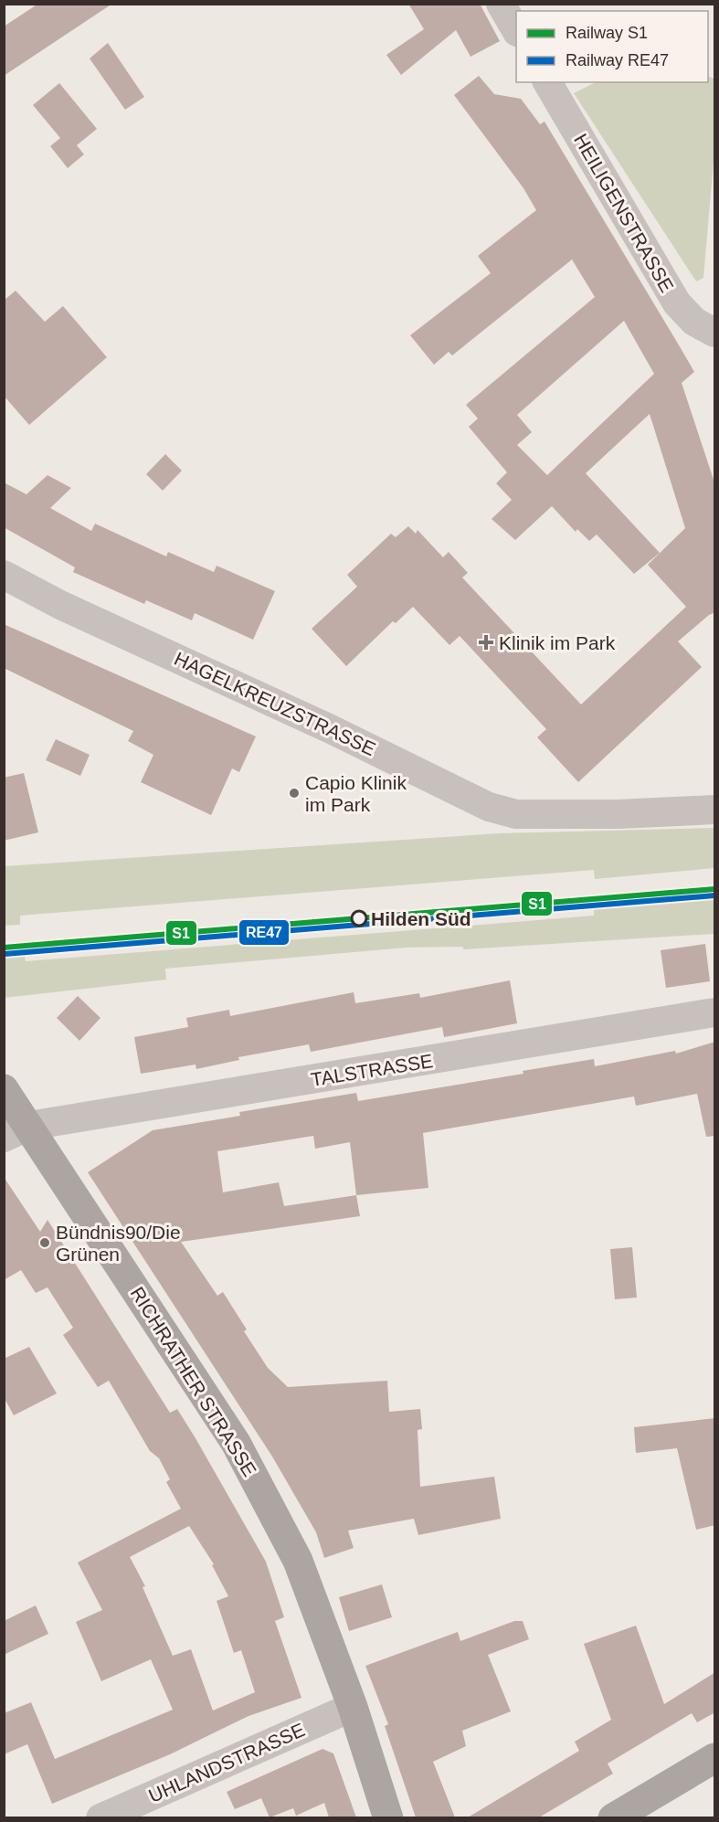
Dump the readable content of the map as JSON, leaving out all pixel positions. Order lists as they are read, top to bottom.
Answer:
{
  "streets": {
    "main road": ["RICHRATHER STRASSE"],
    "street": [
      "HEILIGENSTRASSE",
      "HAGELKREUZSTRASSE",
      "TALSTRASSE",
      "UHLANDSTRASSE"
    ]
  },
  "crossings": [
    ["TALSTRASSE", "RICHRATHER STRASSE"],
    ["RICHRATHER STRASSE", "UHLANDSTRASSE"]
  ],
  "places": {
    "health": ["Klinik im Park"],
    "other": ["Capio Klinik im Park", "Hilden Süd", "Bündnis90/Die Grünen"]
  },
  "lines": ["rail line S1", "rail line RE47"],
  "legend": ["Railway S1", "Railway RE47"]
}
